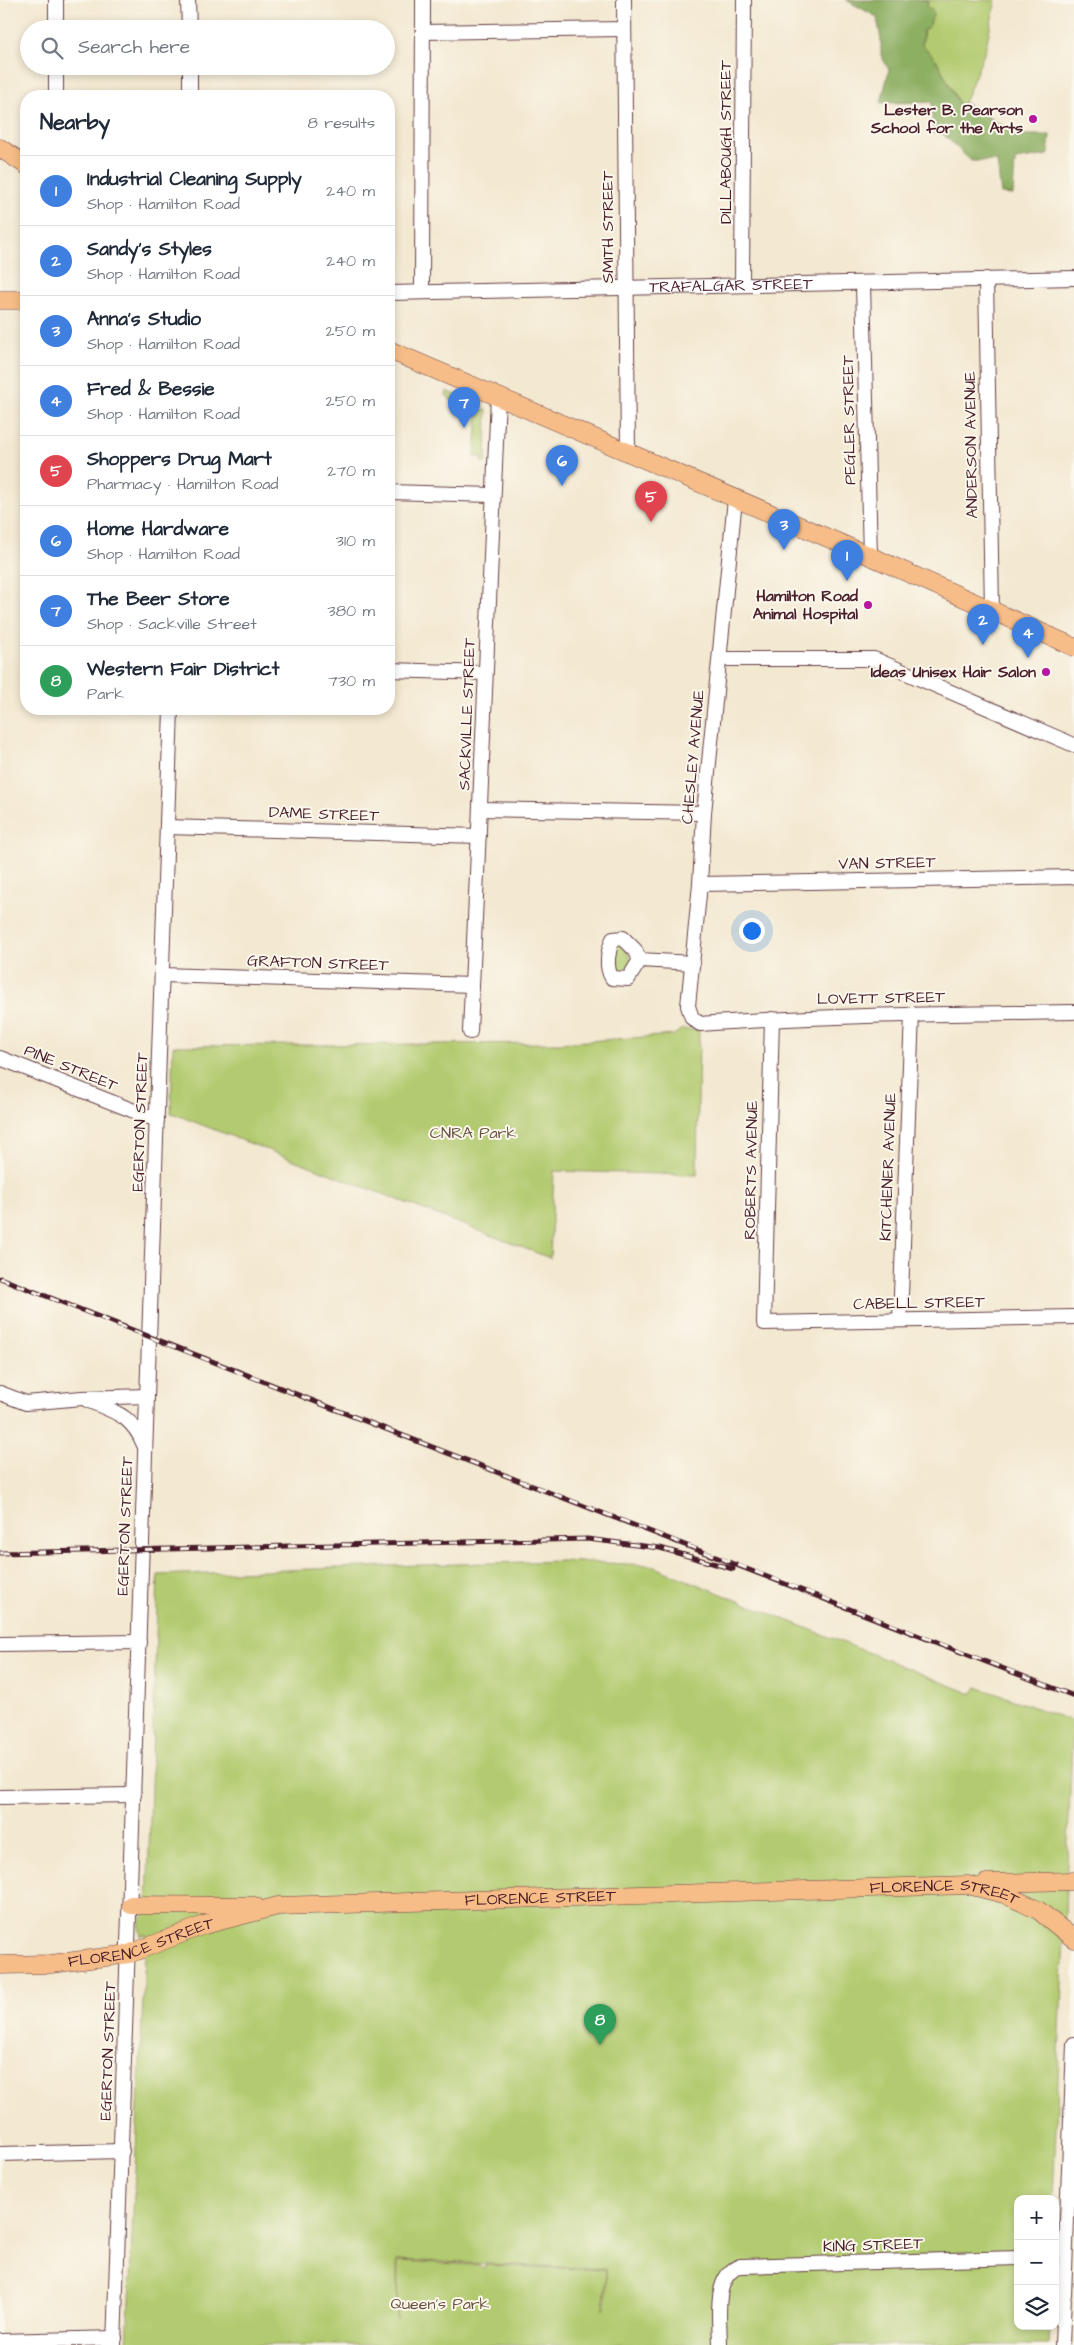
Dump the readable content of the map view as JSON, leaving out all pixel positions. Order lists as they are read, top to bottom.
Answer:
{
  "streets": {
    "main road": ["FLORENCE STREET"],
    "street": [
      "DILLABOUGH STREET",
      "SMITH STREET",
      "TRAFALGAR STREET",
      "PEGLER STREET",
      "ANDERSON AVENUE",
      "SACKVILLE STREET",
      "CHESLEY AVENUE",
      "DAME STREET",
      "VAN STREET",
      "GRAFTON STREET",
      "LOVETT STREET",
      "PINE STREET",
      "EGERTON STREET",
      "KITCHENER AVENUE",
      "ROBERTS AVENUE",
      "CABELL STREET",
      "KING STREET"
    ]
  },
  "crossings": [
    ["DILLABOUGH STREET", "TRAFALGAR STREET"],
    ["SMITH STREET", "TRAFALGAR STREET"],
    ["TRAFALGAR STREET", "PEGLER STREET"],
    ["TRAFALGAR STREET", "ANDERSON AVENUE"],
    ["SACKVILLE STREET", "DAME STREET"],
    ["SACKVILLE STREET", "GRAFTON STREET"],
    ["CHESLEY AVENUE", "VAN STREET"],
    ["CHESLEY AVENUE", "LOVETT STREET"],
    ["DAME STREET", "EGERTON STREET"],
    ["GRAFTON STREET", "EGERTON STREET"],
    ["LOVETT STREET", "KITCHENER AVENUE"],
    ["LOVETT STREET", "ROBERTS AVENUE"],
    ["PINE STREET", "EGERTON STREET"],
    ["EGERTON STREET", "FLORENCE STREET"],
    ["KITCHENER AVENUE", "CABELL STREET"],
    ["ROBERTS AVENUE", "CABELL STREET"]
  ],
  "parks": ["CNRA Park", "Queen's Park"],
  "places": ["Lester B. Pearson School for the Arts", "Hamilton Road Animal Hospital", "Ideas Unisex Hair Salon"],
  "page": {
    "search": "Search here",
    "heading": ["Nearby", "8 results"],
    "list": [
      {
        "mark": "1",
        "name": "Industrial Cleaning Supply",
        "note": "Shop · Hamilton Road",
        "value": "240 m"
      },
      {
        "mark": "2",
        "name": "Sandy's Styles",
        "note": "Shop · Hamilton Road",
        "value": "240 m"
      },
      {
        "mark": "3",
        "name": "Anna's Studio",
        "note": "Shop · Hamilton Road",
        "value": "250 m"
      },
      {
        "mark": "4",
        "name": "Fred & Bessie",
        "note": "Shop · Hamilton Road",
        "value": "250 m"
      },
      {
        "mark": "5",
        "name": "Shoppers Drug Mart",
        "note": "Pharmacy · Hamilton Road",
        "value": "270 m"
      },
      {
        "mark": "6",
        "name": "Home Hardware",
        "note": "Shop · Hamilton Road",
        "value": "310 m"
      },
      {
        "mark": "7",
        "name": "The Beer Store",
        "note": "Shop · Sackville Street",
        "value": "380 m"
      },
      {
        "mark": "8",
        "name": "Western Fair District",
        "note": "Park",
        "value": "730 m"
      }
    ],
    "pins": [
      "7",
      "6",
      "5",
      "3",
      "1",
      "2",
      "4",
      "8"
    ],
    "map_buttons": ["+", "−"]
  }
}
